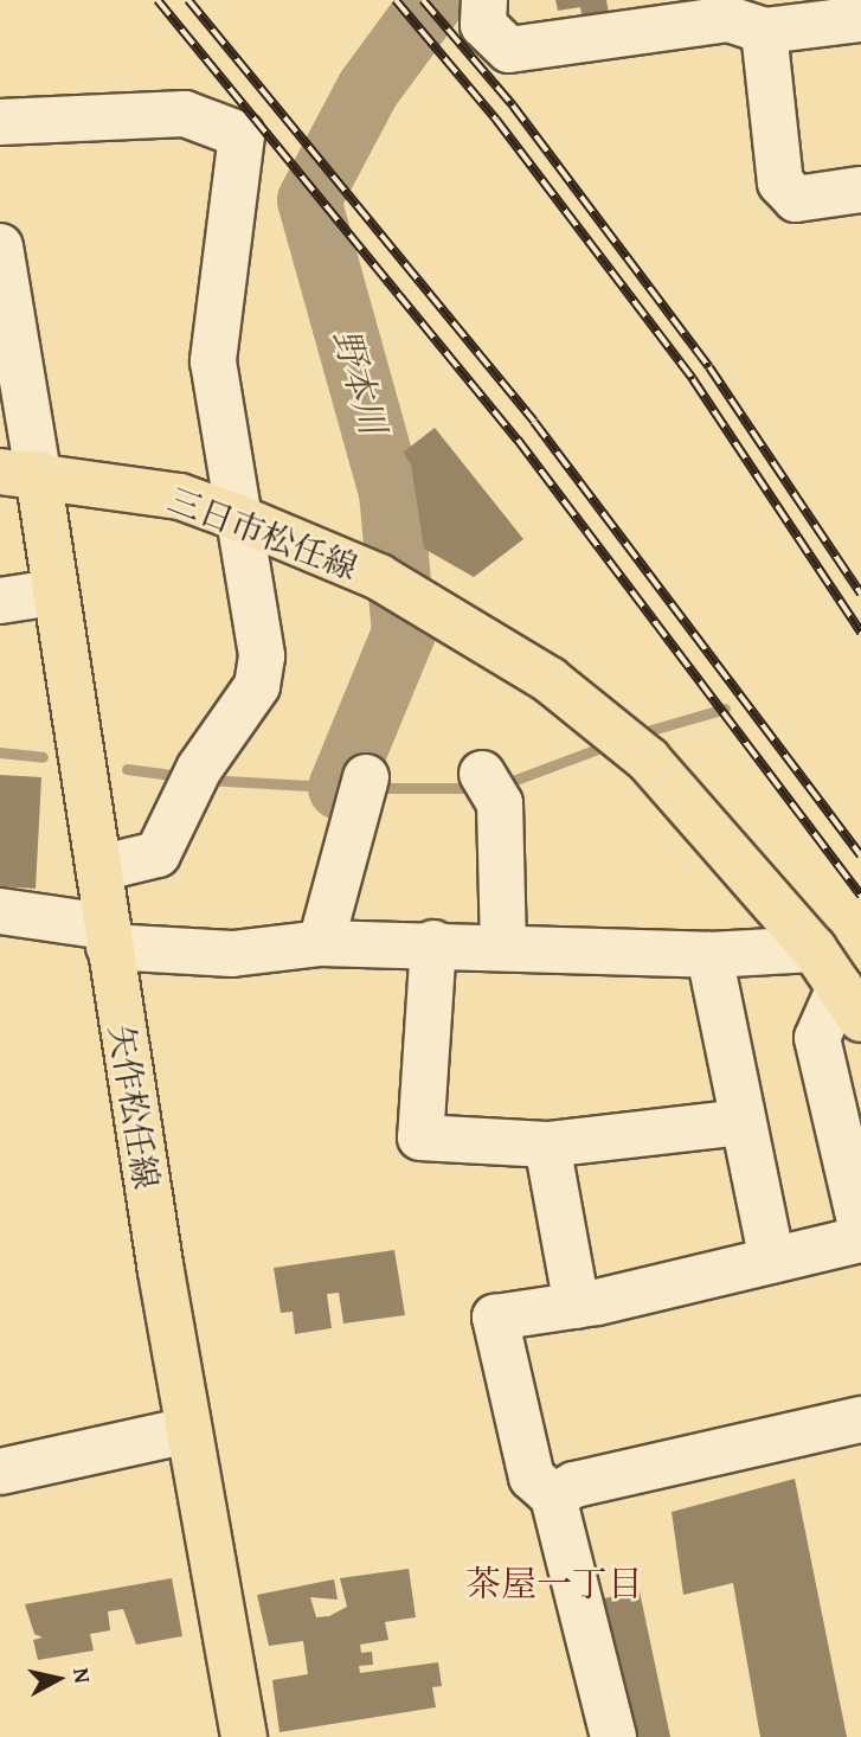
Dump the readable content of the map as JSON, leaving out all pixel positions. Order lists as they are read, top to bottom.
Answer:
{
  "streets": {
    "main road": ["三日市松任線", "矢作松任線"]
  },
  "crossings": [
    ["三日市松任線", "矢作松任線"]
  ],
  "districts": ["茶屋一丁目"],
  "water": ["野本川"],
  "north": "right"
}
